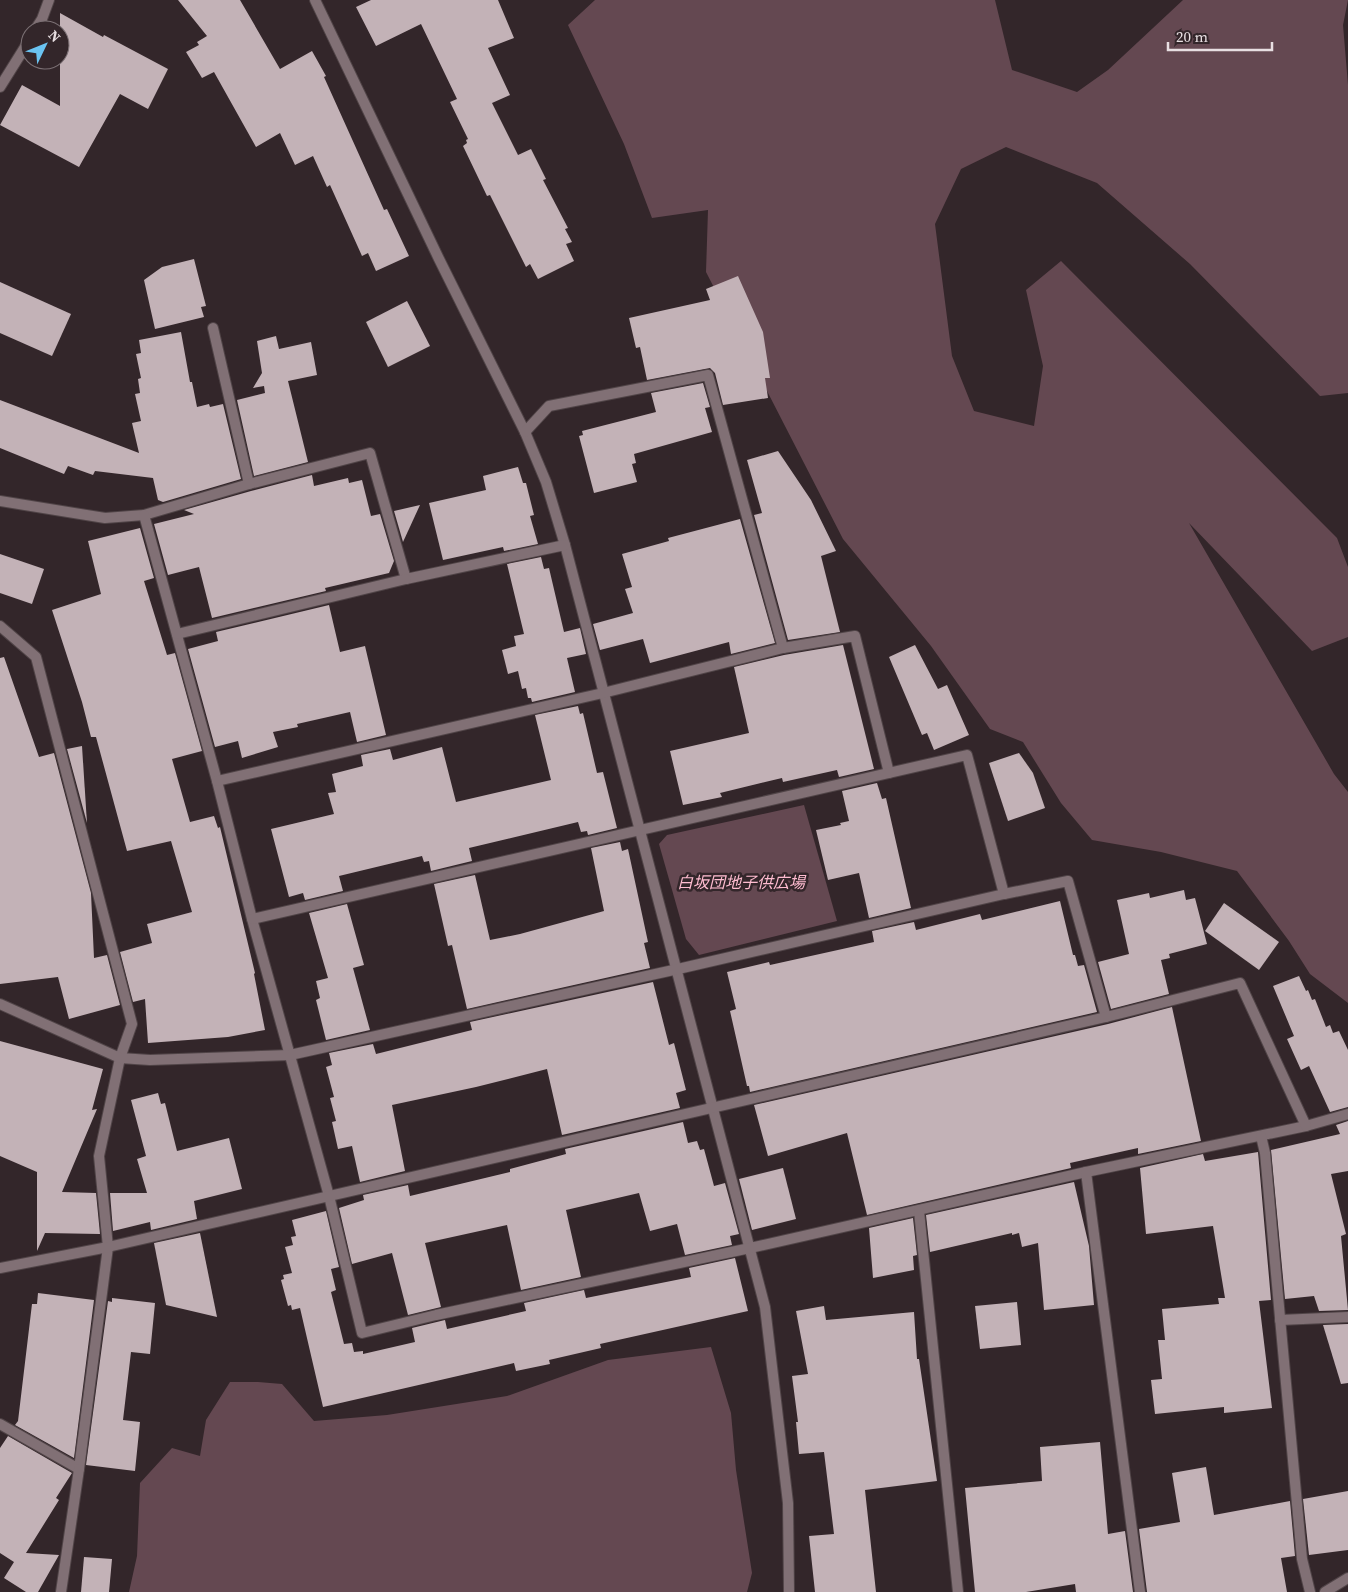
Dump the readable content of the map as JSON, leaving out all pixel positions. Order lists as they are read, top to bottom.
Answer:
{
  "parks": ["白坂団地子供広場"],
  "scale_bar": "20 m",
  "north": "top right"
}
